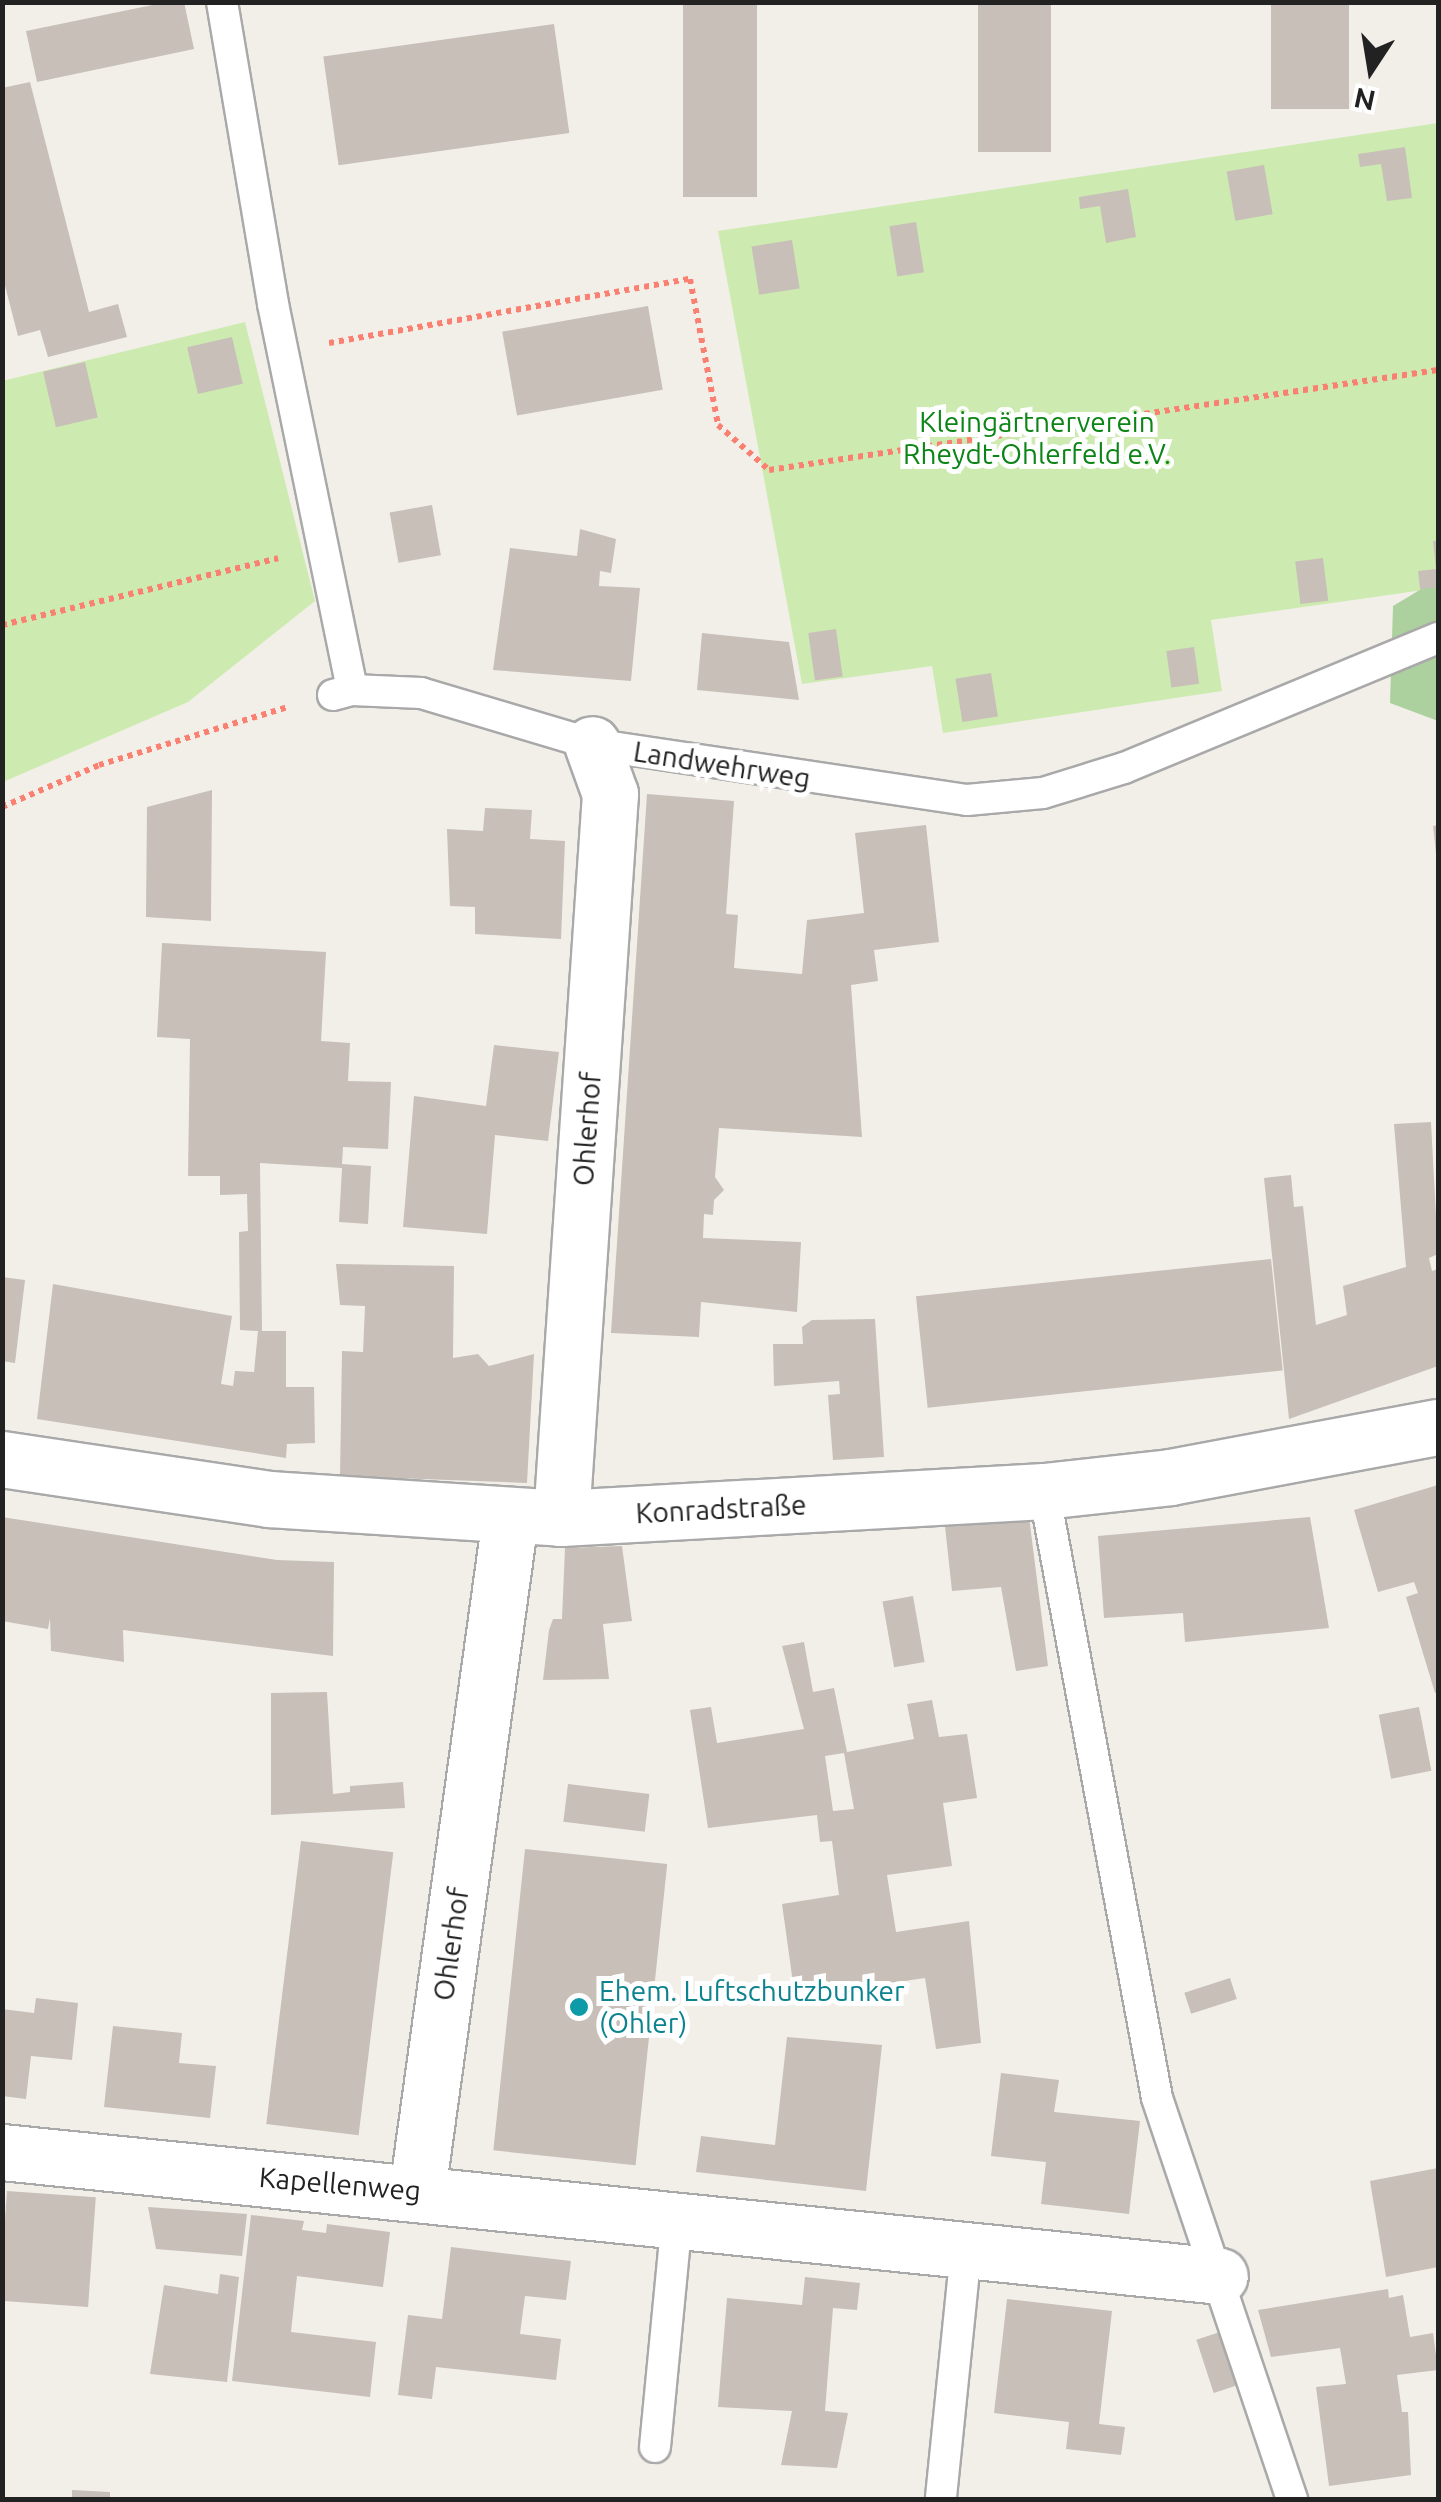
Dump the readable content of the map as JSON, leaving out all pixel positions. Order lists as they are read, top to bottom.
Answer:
{
  "streets": {
    "street": ["Ohlerhof", "Konradstraße", "Kapellenweg"],
    "lane": ["Landwehrweg"]
  },
  "crossings": [
    ["Landwehrweg", "Ohlerhof"],
    ["Ohlerhof", "Konradstraße"],
    ["Ohlerhof", "Kapellenweg"]
  ],
  "parks": ["Kleingärtnerverein Rheydt-Ohlerfeld e.V."],
  "places": ["Ehem. Luftschutzbunker (Ohler)"],
  "north": "bottom"
}
